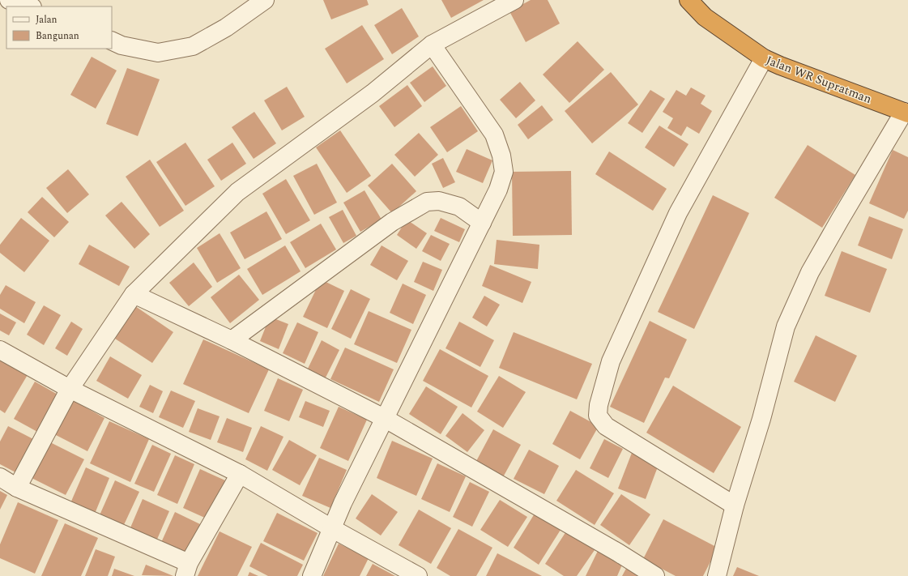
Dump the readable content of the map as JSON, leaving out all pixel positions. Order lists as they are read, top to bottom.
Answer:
{
  "streets": {
    "highway": ["Jalan WR Supratman"]
  },
  "legend": ["Jalan", "Bangunan"]
}
